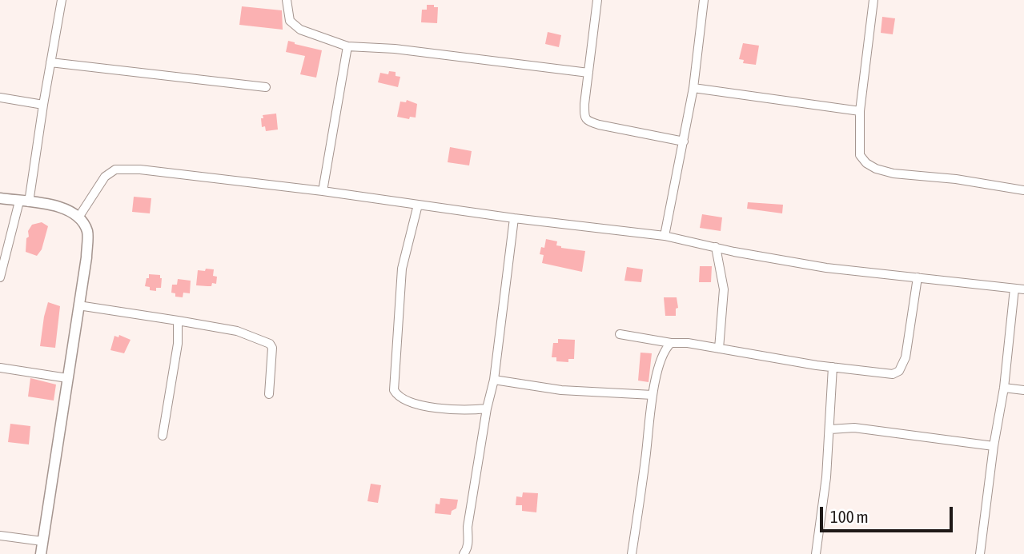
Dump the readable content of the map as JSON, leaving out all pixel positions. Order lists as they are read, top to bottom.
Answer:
{
  "scale_bar": "100 m"
}
